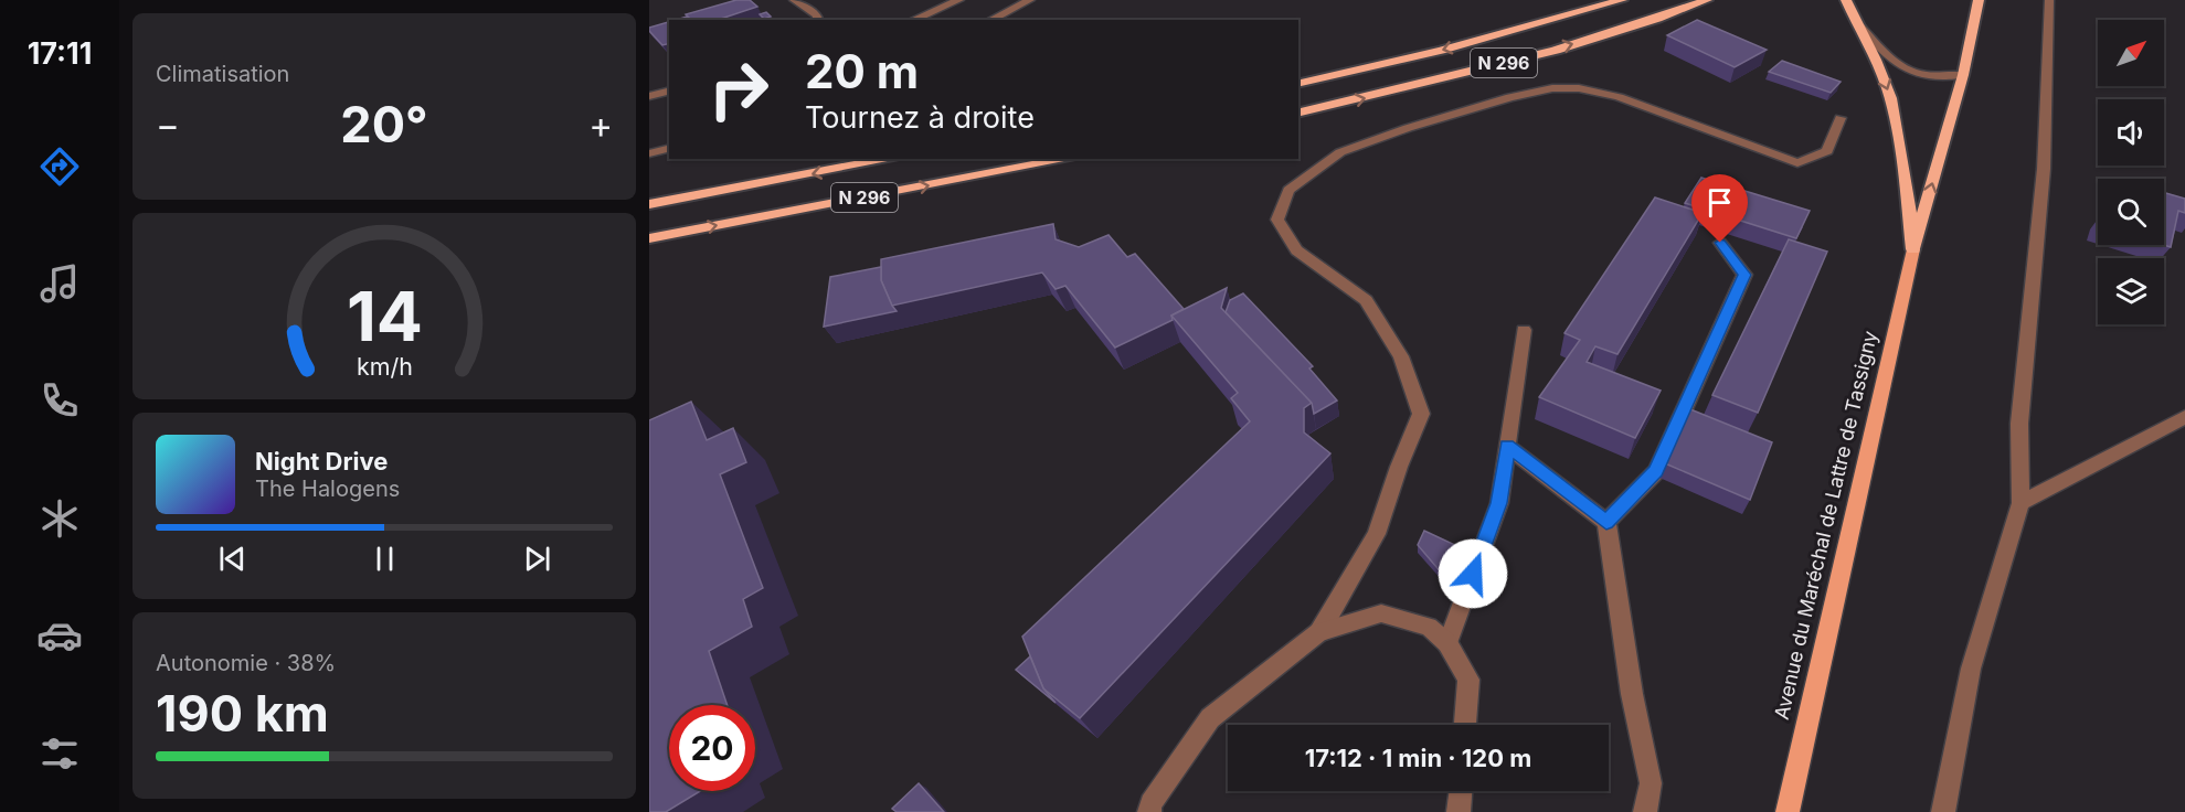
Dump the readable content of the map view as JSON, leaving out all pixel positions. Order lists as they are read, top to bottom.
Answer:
{
  "streets": {
    "highway": ["N 296"],
    "main road": ["Avenue du Maréchal de Lattre de Tassigny"]
  },
  "north": "top right",
  "page": {
    "tabs": "17:11",
    "tile": [
      "Climatisation",
      ["Autonomie · 38%", "190 km"]
    ],
    "turn": ["20 m", "Tournez à droite"],
    "heat": ["−", "20°", "+"],
    "song": ["Night Drive", "The Halogens"],
    "limit": "20",
    "trip": "17:12 · 1 min · 120 m",
    "gauge": ["14", "km/h"]
  }
}
